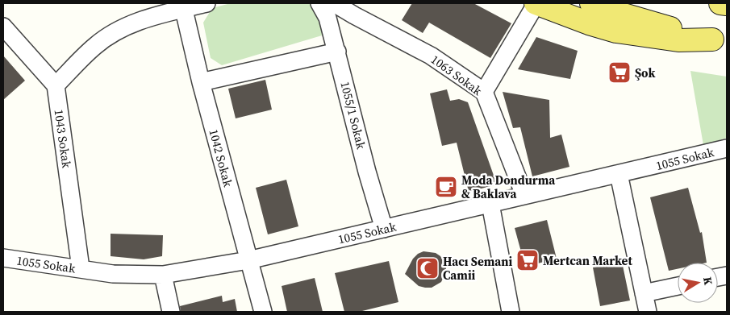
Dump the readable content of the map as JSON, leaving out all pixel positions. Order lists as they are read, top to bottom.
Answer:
{
  "streets": {
    "street": [
      "1063 Sokak",
      "1055/1 Sokak",
      "1043 Sokak",
      "1042 Sokak",
      "1055 Sokak"
    ]
  },
  "crossings": [
    ["1063 Sokak", "1055 Sokak"],
    ["1055/1 Sokak", "1055 Sokak"],
    ["1043 Sokak", "1055 Sokak"],
    ["1042 Sokak", "1055 Sokak"]
  ],
  "places": {
    "supermarket": ["Şok", "Mertcan Market"],
    "cafe": ["Moda Dondurma & Baklava"],
    "mosque": ["Hacı Semani Camii"]
  },
  "north": "right"
}
